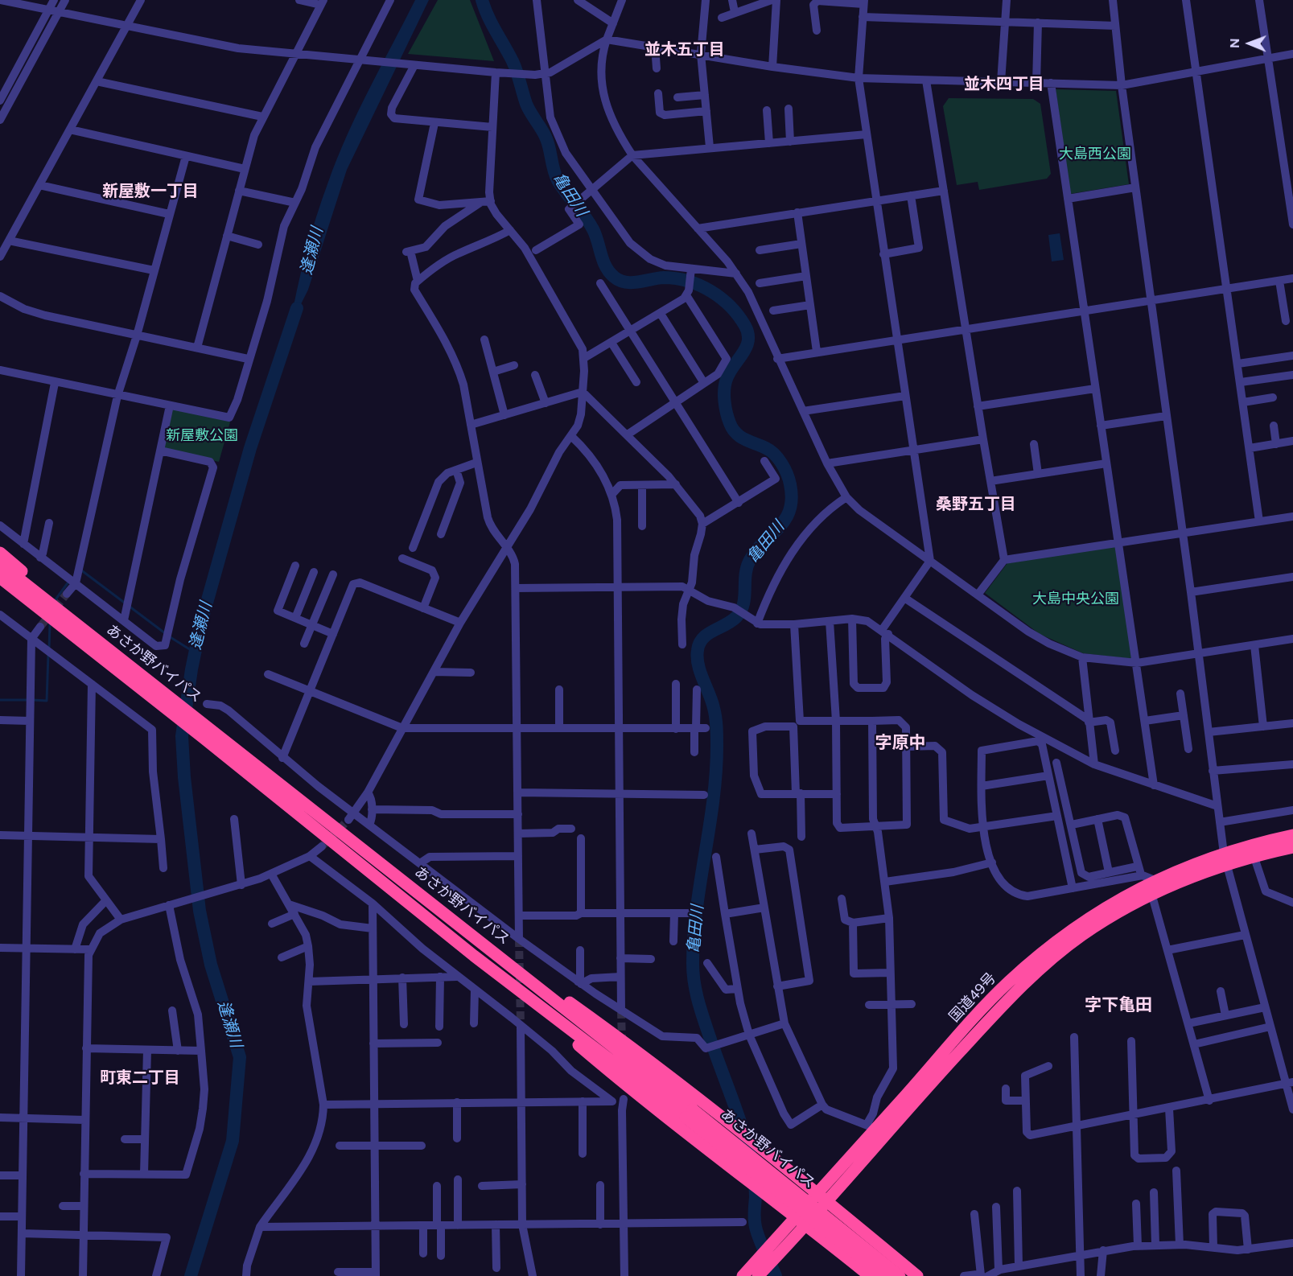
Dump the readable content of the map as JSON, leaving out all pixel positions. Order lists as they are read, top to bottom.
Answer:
{
  "streets": {
    "highway": ["あさか野バイパス", "国道49号"]
  },
  "districts": [
    "並木五丁目",
    "並木四丁目",
    "新屋敷一丁目",
    "桑野五丁目",
    "字原中",
    "字下亀田",
    "町東二丁目"
  ],
  "water": ["亀田川", "逢瀬川"],
  "parks": ["大島西公園", "新屋敷公園", "大島中央公園"],
  "north": "left"
}
